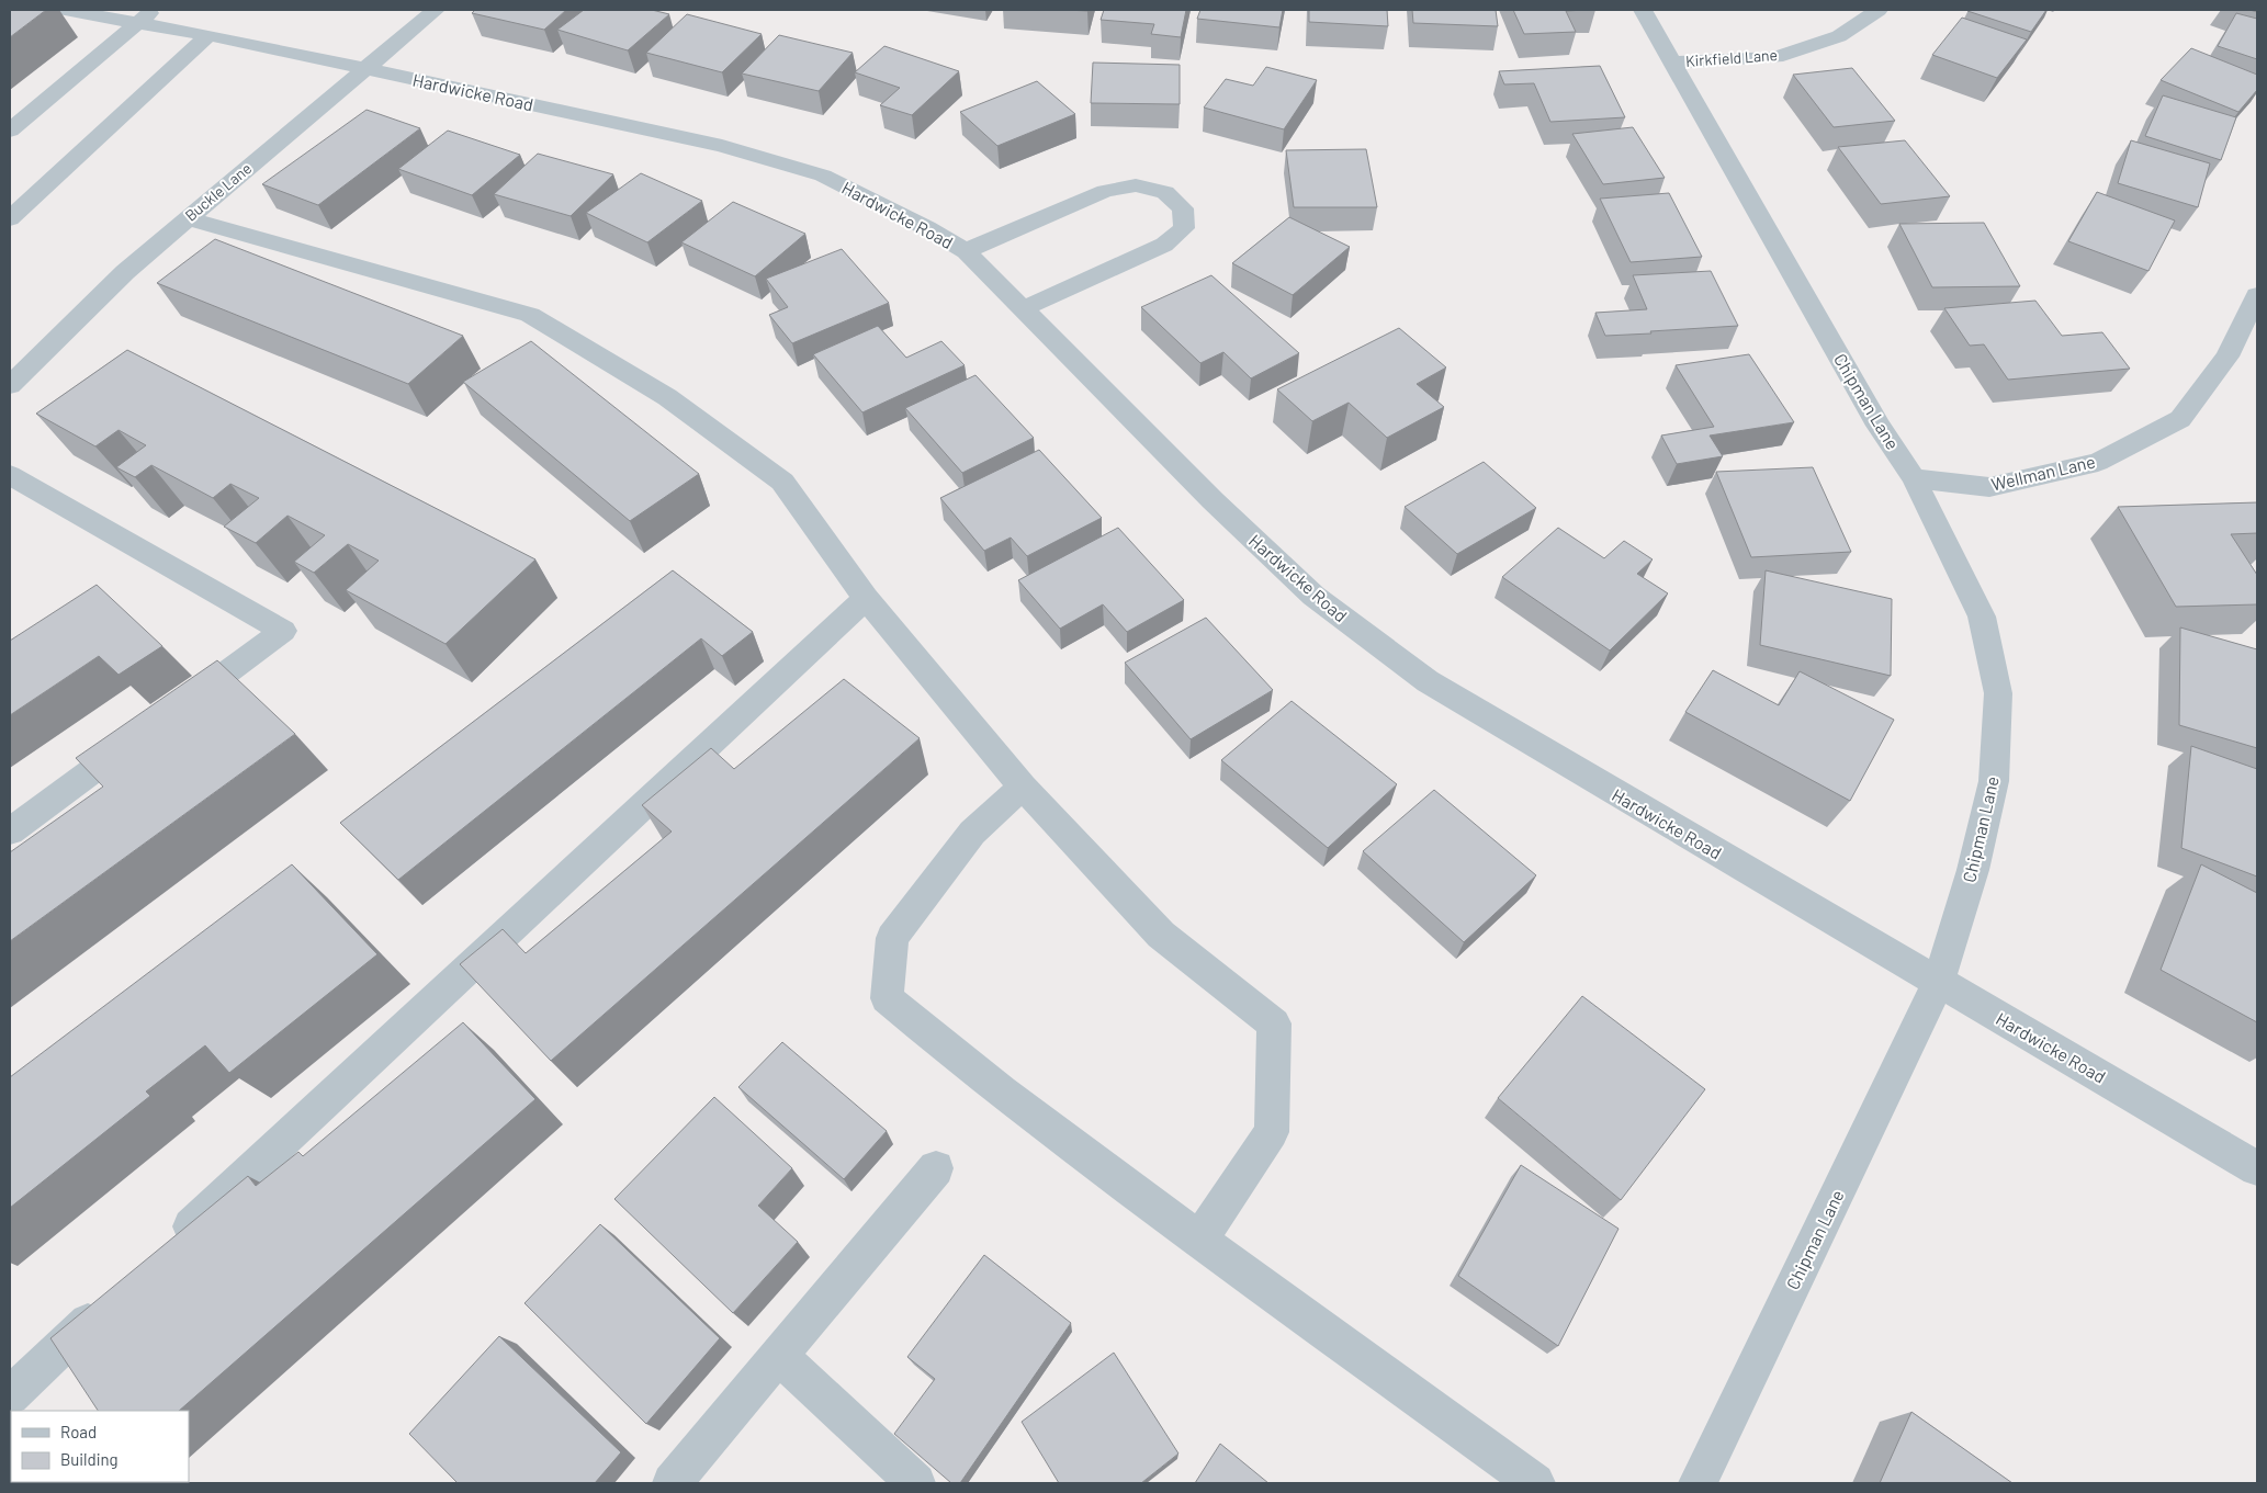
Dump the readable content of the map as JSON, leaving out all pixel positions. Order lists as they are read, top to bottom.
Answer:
{
  "streets": {
    "street": [
      "Kirkfield Lane",
      "Hardwicke Road",
      "Buckle Lane",
      "Chipman Lane",
      "Wellman Lane"
    ]
  },
  "crossings": [
    ["Kirkfield Lane", "Chipman Lane"],
    ["Hardwicke Road", "Buckle Lane"],
    ["Hardwicke Road", "Chipman Lane"],
    ["Chipman Lane", "Wellman Lane"]
  ],
  "legend": ["Road", "Building"]
}
